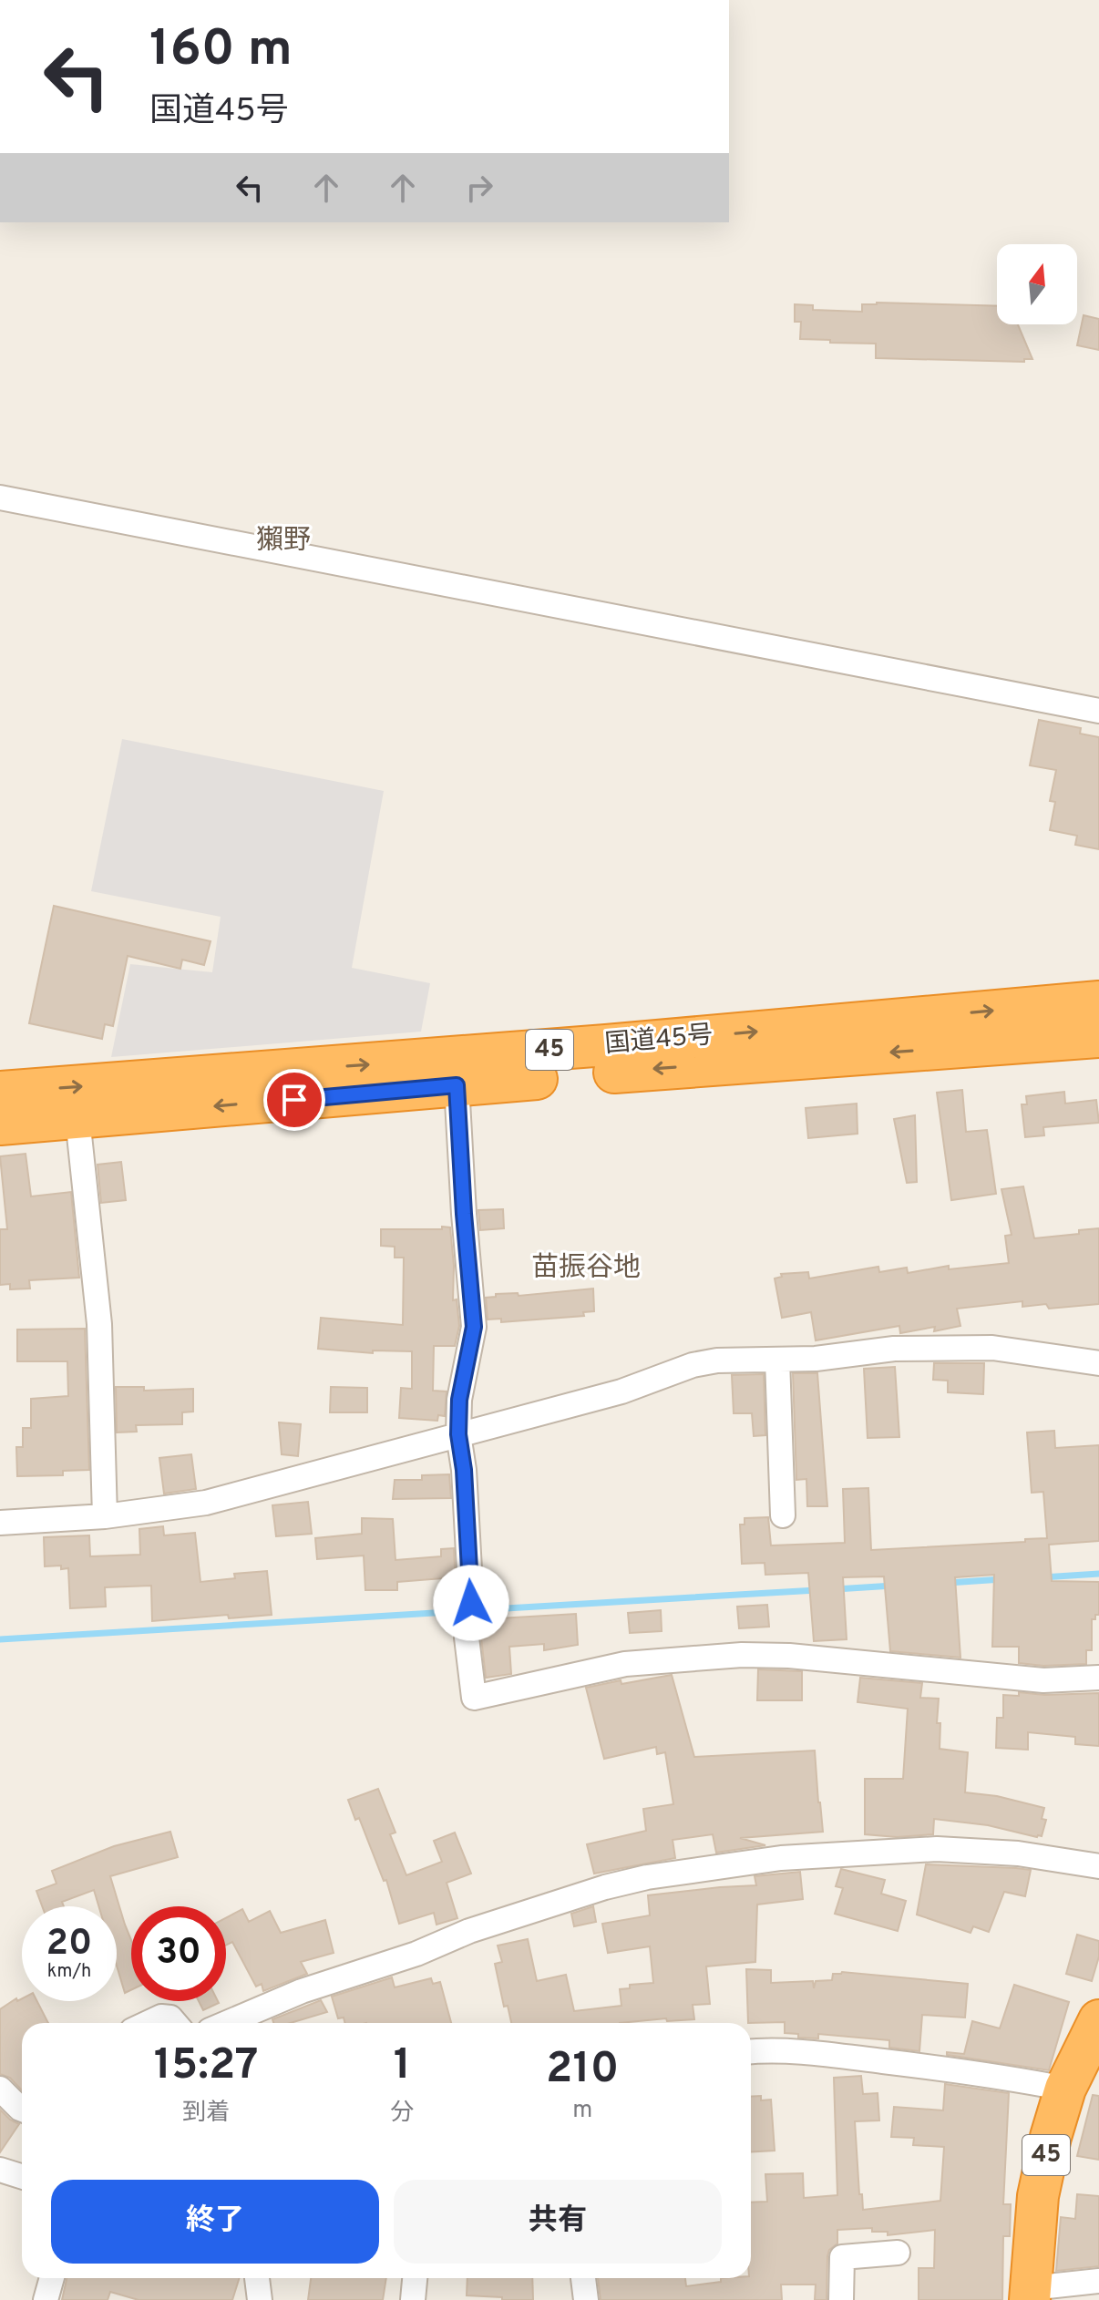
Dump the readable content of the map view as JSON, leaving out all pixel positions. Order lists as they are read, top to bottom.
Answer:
{
  "streets": {
    "highway": ["国道45号", "45"]
  },
  "districts": ["獺野", "苗振谷地"],
  "north": "top",
  "page": {
    "turn": ["160 m", "国道45号"],
    "speed": "20 km/h",
    "limit": "30",
    "eta": [
      "15:27",
      "到着",
      "1",
      "分",
      "210",
      "m"
    ],
    "buttons": ["終了", "共有"]
  }
}
